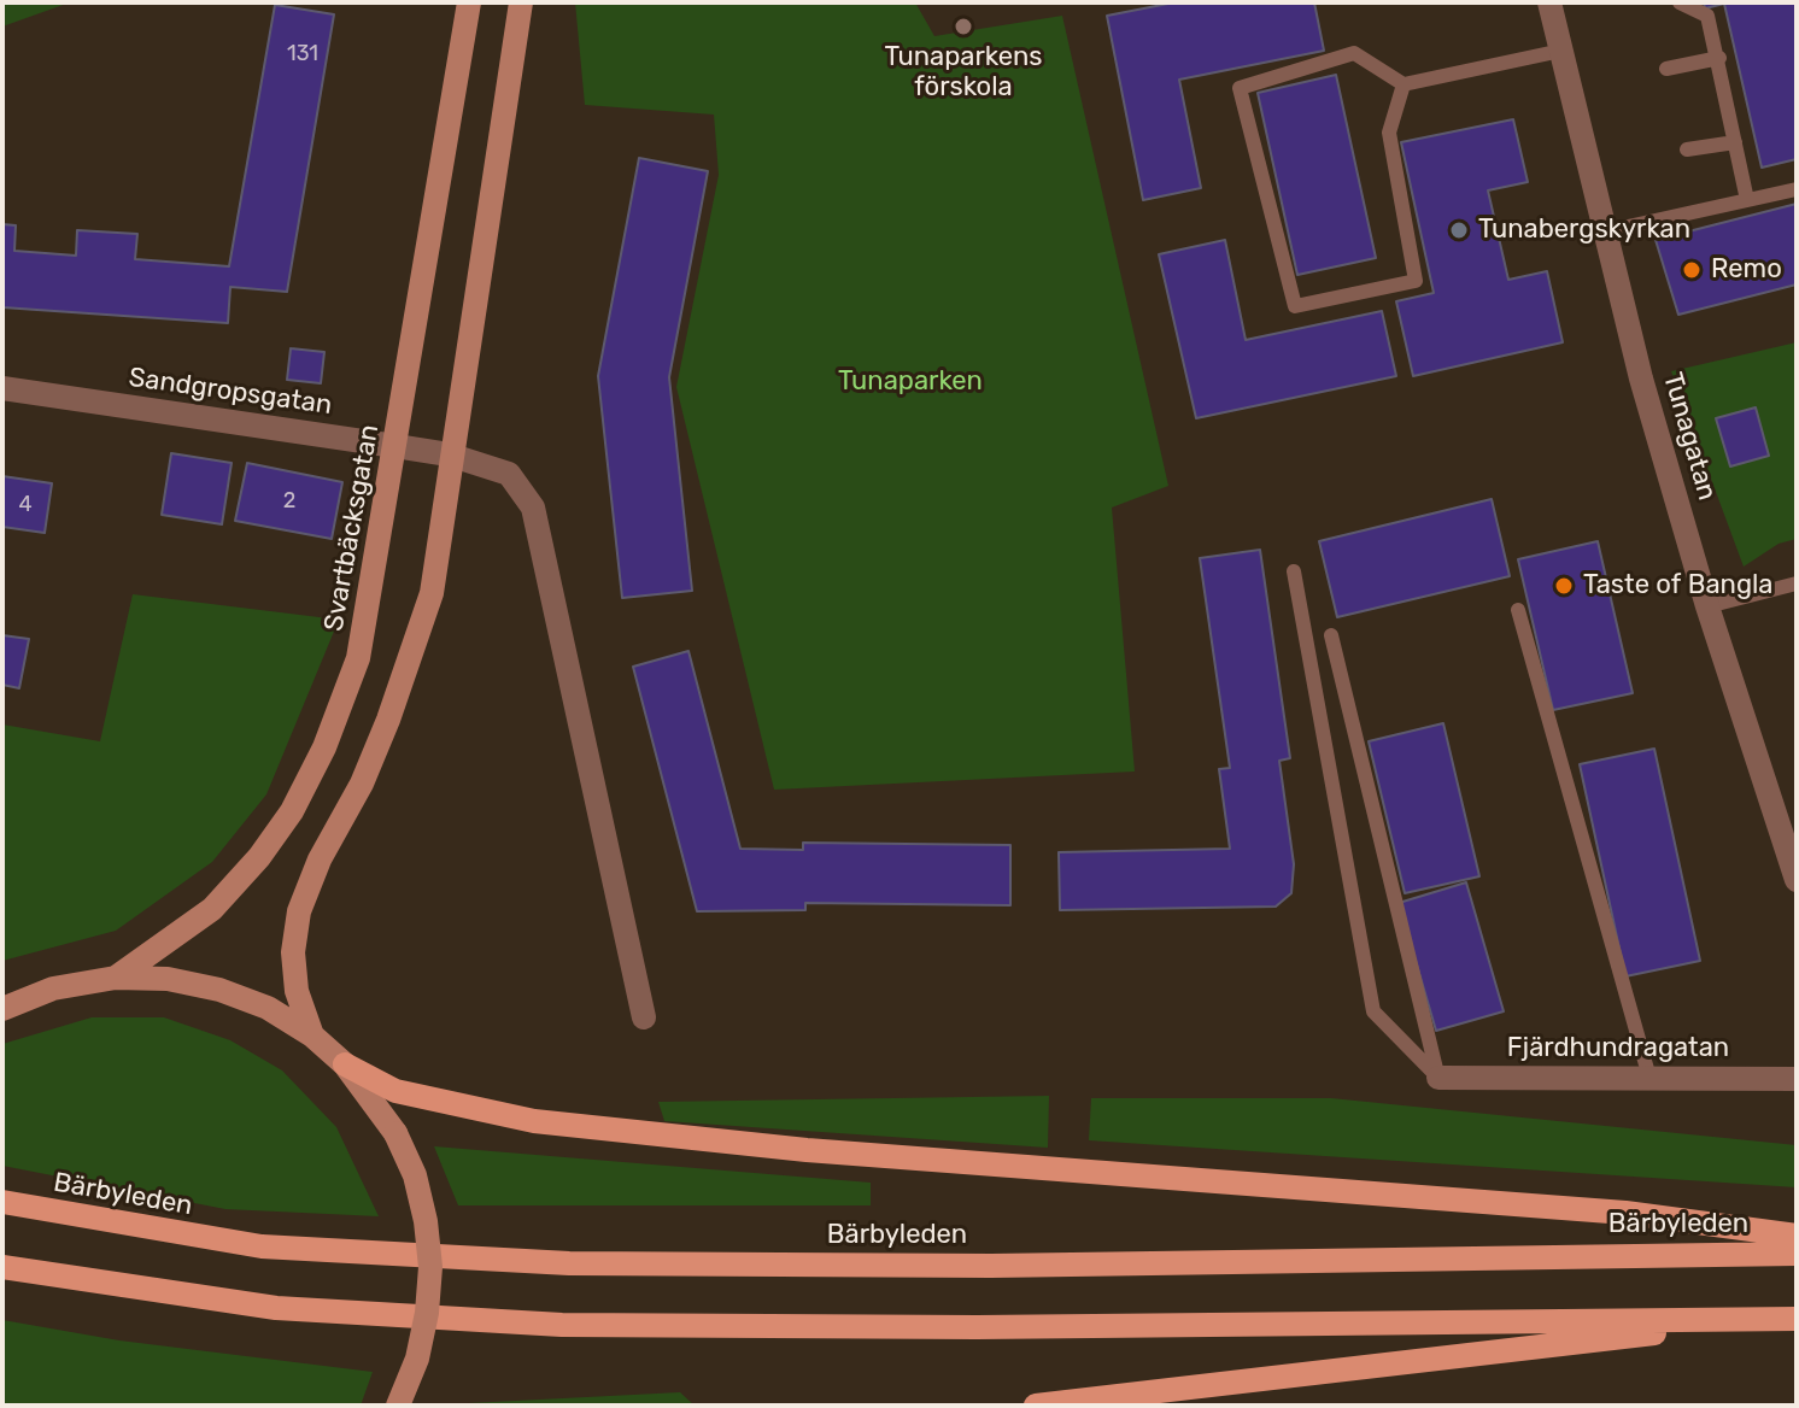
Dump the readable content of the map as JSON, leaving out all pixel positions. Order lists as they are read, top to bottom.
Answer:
{
  "streets": {
    "main road": ["Bärbyleden"],
    "street": [
      "Sandgropsgatan",
      "Tunagatan",
      "Svartbäcksgatan",
      "Fjärdhundragatan"
    ]
  },
  "crossings": [
    ["Sandgropsgatan", "Svartbäcksgatan"]
  ],
  "parks": ["Tunaparken"],
  "places": [
    "Tunaparkens förskola",
    "Tunabergskyrkan",
    "Remo",
    "Taste of Bangla"
  ],
  "house_numbers": ["131", "2", "4"]
}
